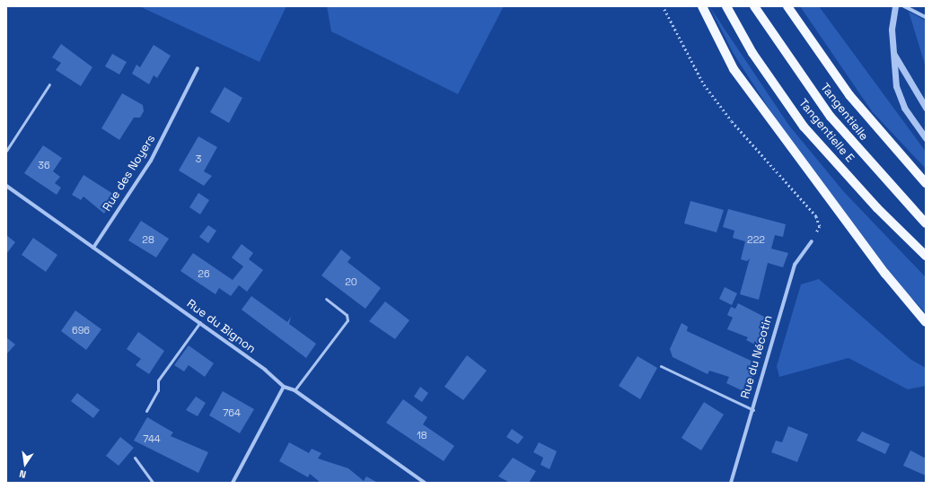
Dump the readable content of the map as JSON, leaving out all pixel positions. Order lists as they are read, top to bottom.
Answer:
{
  "streets": {
    "main road": ["Tangentielle", "Tangentielle E"],
    "street": ["Rue des Noyers", "Rue du Bignon", "Rue du Nécotin"]
  },
  "crossings": [
    ["Rue des Noyers", "Rue du Bignon"]
  ],
  "house_numbers": [
    "3",
    "36",
    "28",
    "222",
    "26",
    "20",
    "696",
    "764",
    "18",
    "744"
  ],
  "north": "bottom"
}
